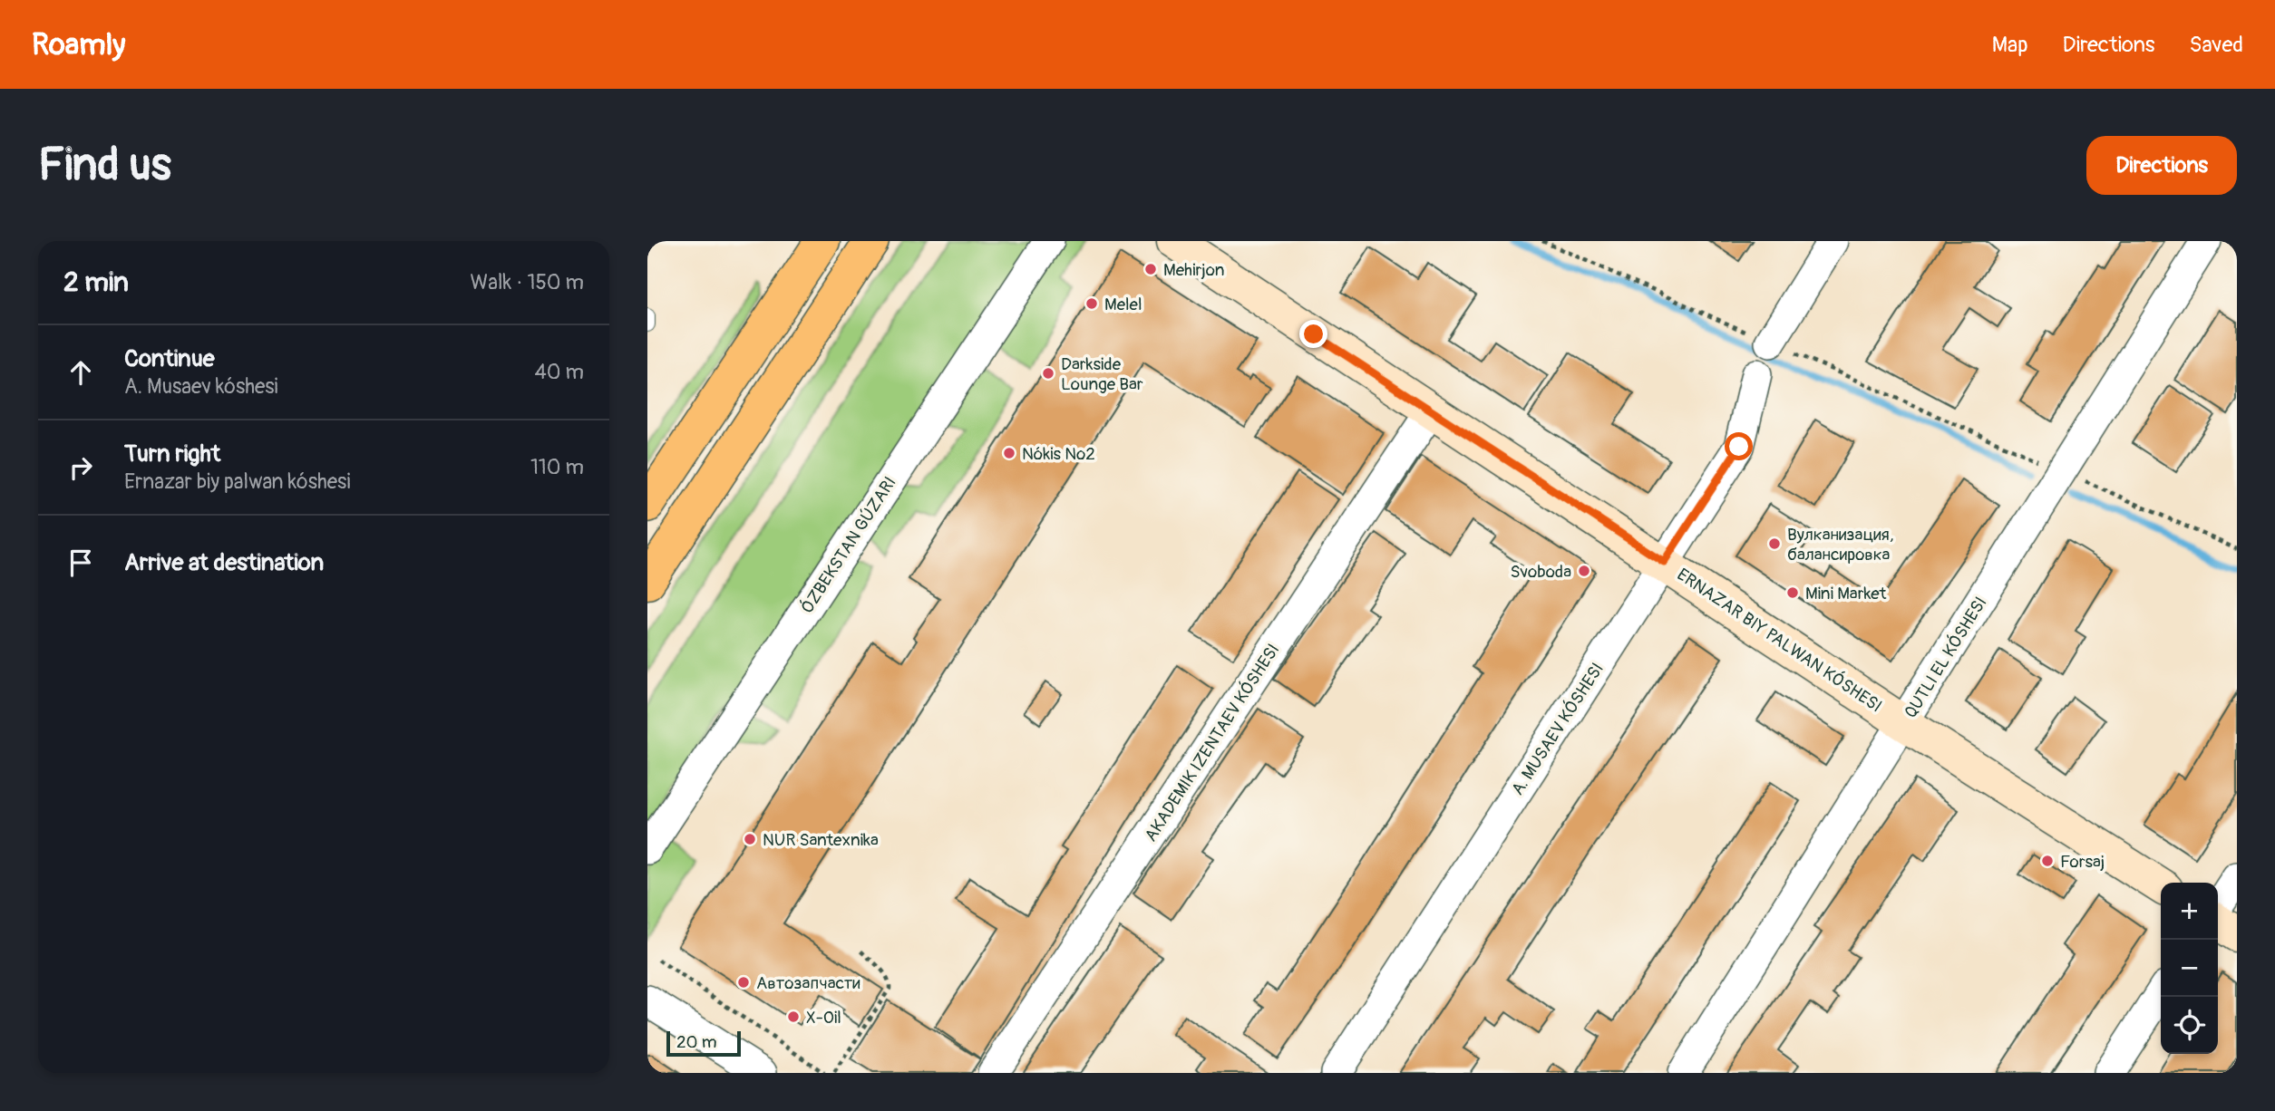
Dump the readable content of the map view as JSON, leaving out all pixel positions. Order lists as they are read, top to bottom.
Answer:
{
  "streets": {
    "street": ["ERNAZAR BIY PALWAN KÓSHESI", "A. MUSAEV KÓSHESI", "AKADEMIK IZENTAEV KÓSHESI"]
  },
  "crossings": [
    ["ERNAZAR BIY PALWAN KÓSHESI", "A. MUSAEV KÓSHESI"],
    ["ERNAZAR BIY PALWAN KÓSHESI", "AKADEMIK IZENTAEV KÓSHESI"]
  ],
  "places": [
    "Mehirjon",
    "Melel",
    "Darkside Lounge Bar",
    "Nókis №2",
    "Вулканизация, балансировка",
    "Svoboda",
    "Mini Market",
    "NUR Santexnika",
    "Forsaj",
    "Автозапчасти",
    "X-Oil"
  ],
  "scale_bar": "20 m",
  "page": {
    "header": "Roamly",
    "nav": ["Map", "Directions", "Saved"],
    "buttons": "Directions",
    "title": "Find us",
    "heading": ["2 min", "Walk · 150 m"],
    "list": [
      ["Continue", "A. Musaev kóshesi", "40 m"],
      ["Turn right", "Ernazar biy palwan kóshesi", "110 m"],
      "Arrive at destination"
    ],
    "map_buttons": ["+", "−"],
    "scale": "20 m"
  }
}
